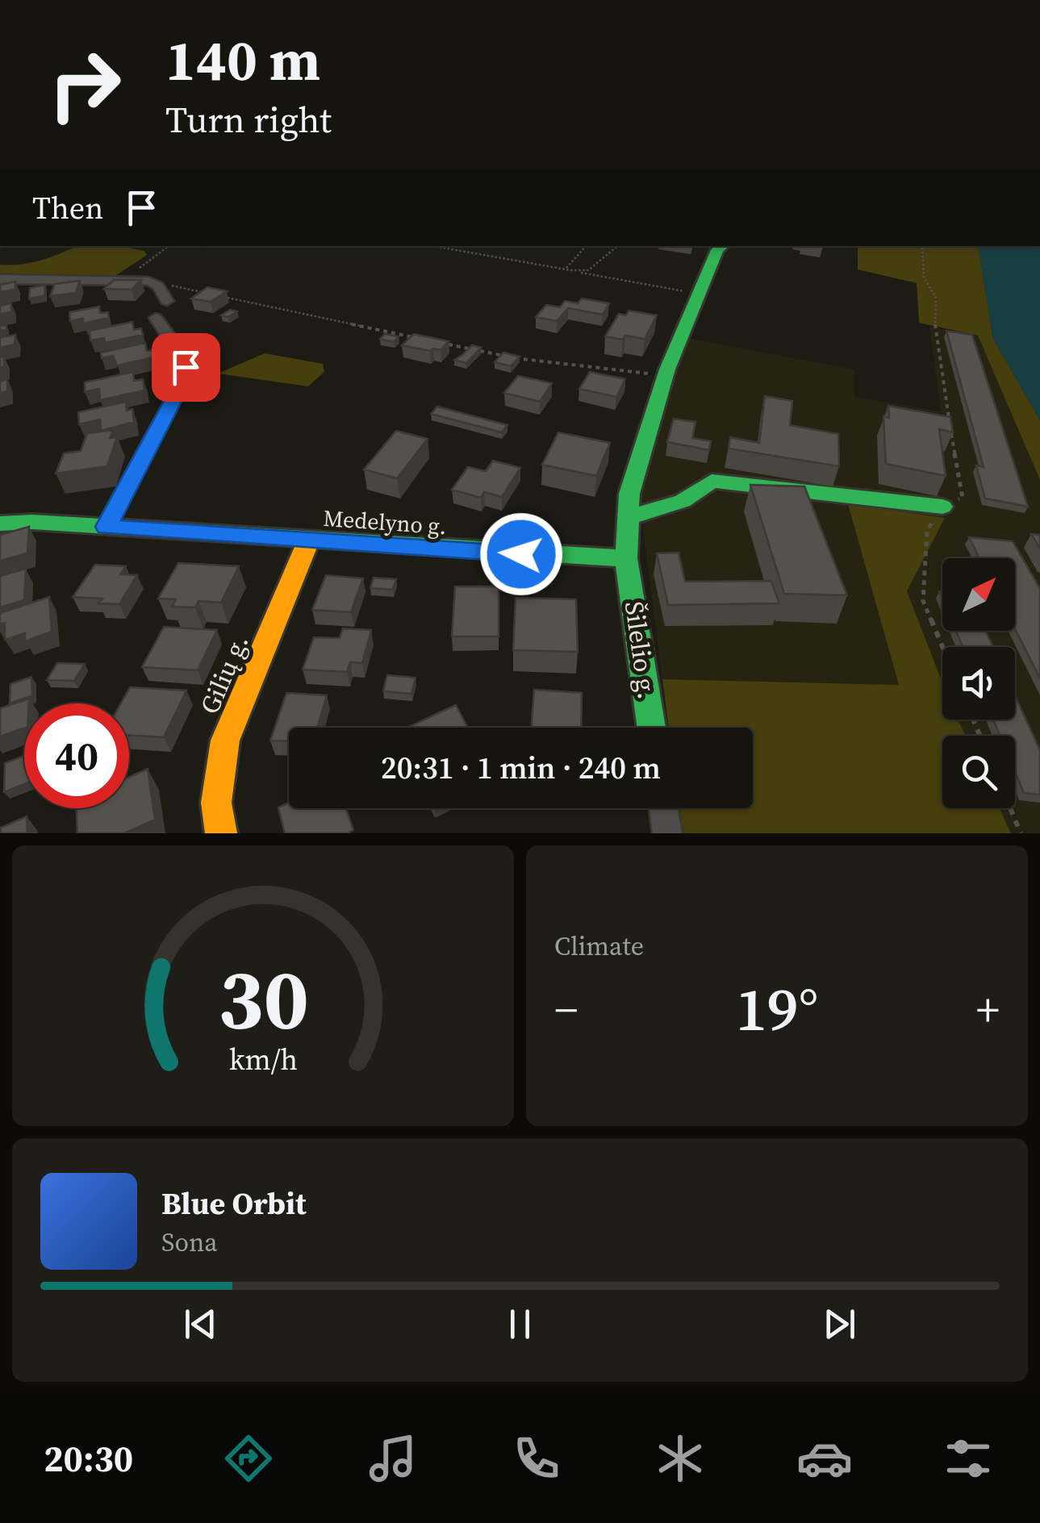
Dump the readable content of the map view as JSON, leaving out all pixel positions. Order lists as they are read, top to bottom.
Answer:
{
  "streets": {
    "street": ["Medelyno g.", "Šilelio g.", "Gilių g."]
  },
  "crossings": [
    ["Medelyno g.", "Šilelio g."],
    ["Medelyno g.", "Gilių g."]
  ],
  "north": "top right",
  "page": {
    "turn": ["140 m", "Turn right"],
    "then": "Then",
    "limit": "40",
    "trip": "20:31 · 1 min · 240 m",
    "tile": "Climate",
    "heat": ["−", "19°", "+"],
    "song": ["Blue Orbit", "Sona"],
    "tabs": "20:30",
    "gauge": ["30", "km/h"]
  }
}
